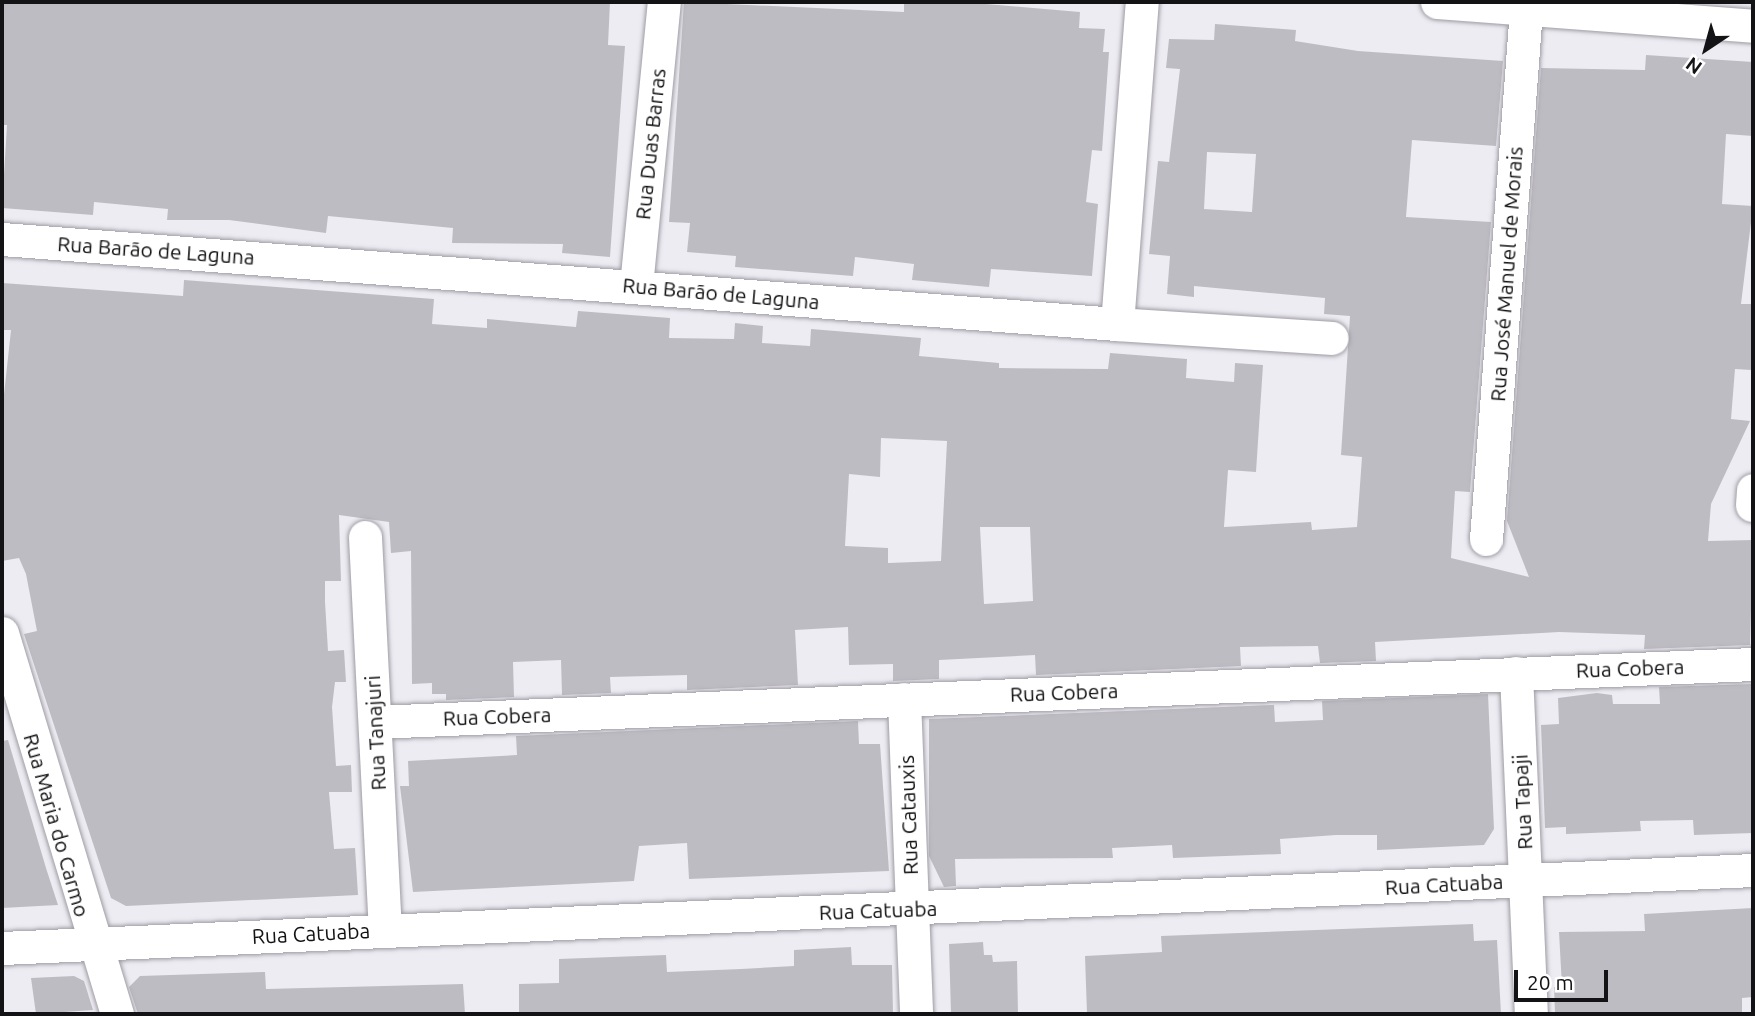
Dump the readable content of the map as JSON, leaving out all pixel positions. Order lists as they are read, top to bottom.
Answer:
{
  "streets": {
    "street": [
      "Rua Duas Barras",
      "Rua Barão de Laguna",
      "Rua José Manuel de Morais",
      "Rua Cobera",
      "Rua Tanajuri",
      "Rua Tapaji",
      "Rua Catauxis",
      "Rua Maria do Carmo",
      "Rua Catuaba"
    ]
  },
  "crossings": [
    ["Rua Duas Barras", "Rua Barão de Laguna"],
    ["Rua Cobera", "Rua Tanajuri"],
    ["Rua Cobera", "Rua Tapaji"],
    ["Rua Cobera", "Rua Catauxis"],
    ["Rua Tanajuri", "Rua Catuaba"],
    ["Rua Tapaji", "Rua Catuaba"],
    ["Rua Catauxis", "Rua Catuaba"],
    ["Rua Maria do Carmo", "Rua Catuaba"]
  ],
  "scale_bar": "20 m",
  "north": "bottom left"
}
